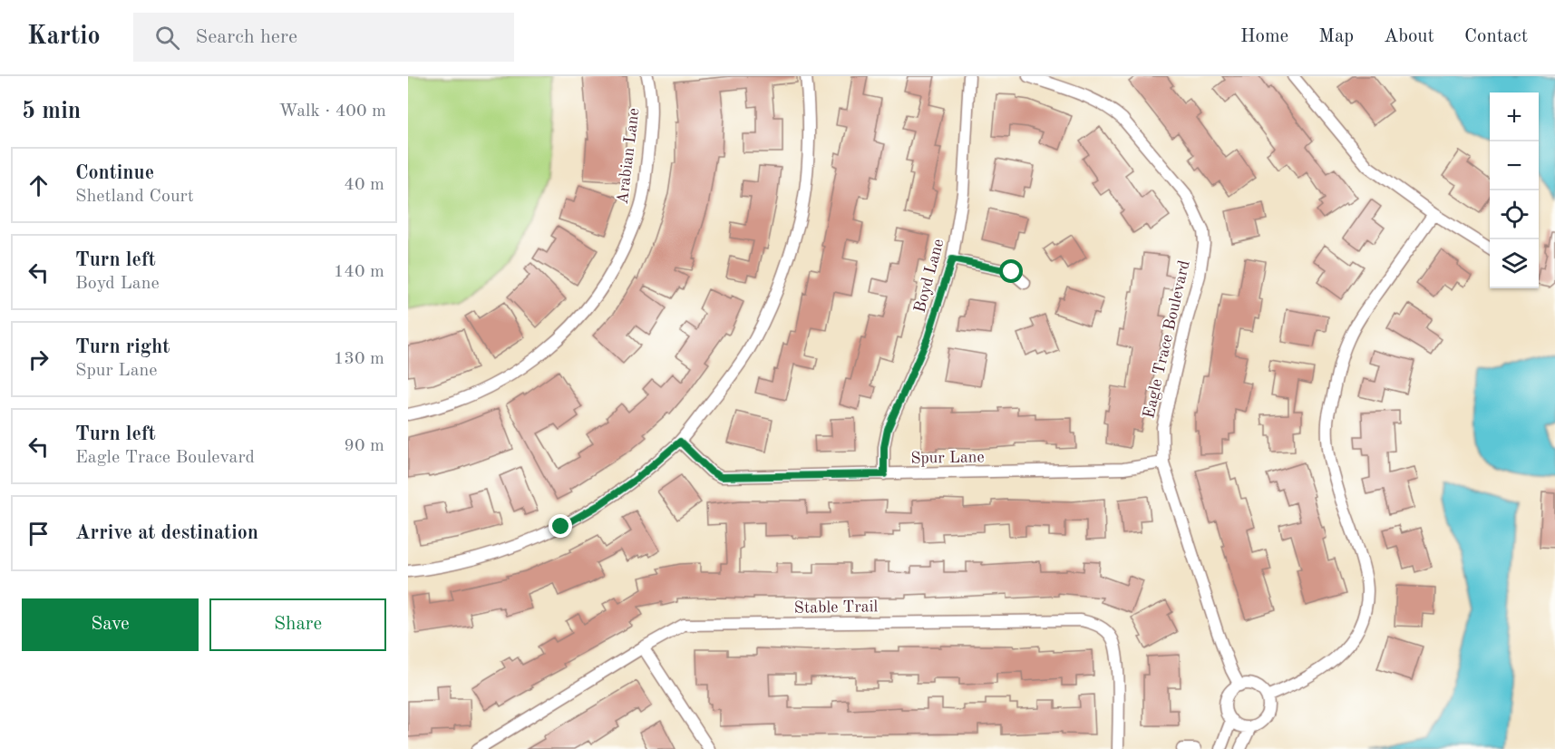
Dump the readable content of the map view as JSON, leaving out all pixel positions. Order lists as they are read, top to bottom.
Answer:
{
  "streets": {
    "street": [
      "Arabian Lane",
      "Boyd Lane",
      "Eagle Trace Boulevard",
      "Spur Lane",
      "Stable Trail"
    ]
  },
  "crossings": [
    ["Boyd Lane", "Spur Lane"],
    ["Eagle Trace Boulevard", "Spur Lane"]
  ],
  "page": {
    "header": "Kartio",
    "search": "Search here",
    "nav": [
      "Home",
      "Map",
      "About",
      "Contact"
    ],
    "heading": ["5 min", "Walk · 400 m"],
    "map_buttons": ["+", "−"],
    "list": [
      ["Continue", "Shetland Court", "40 m"],
      ["Turn left", "Boyd Lane", "140 m"],
      ["Turn right", "Spur Lane", "130 m"],
      ["Turn left", "Eagle Trace Boulevard", "90 m"],
      "Arrive at destination"
    ],
    "buttons": ["Save", "Share"]
  }
}
